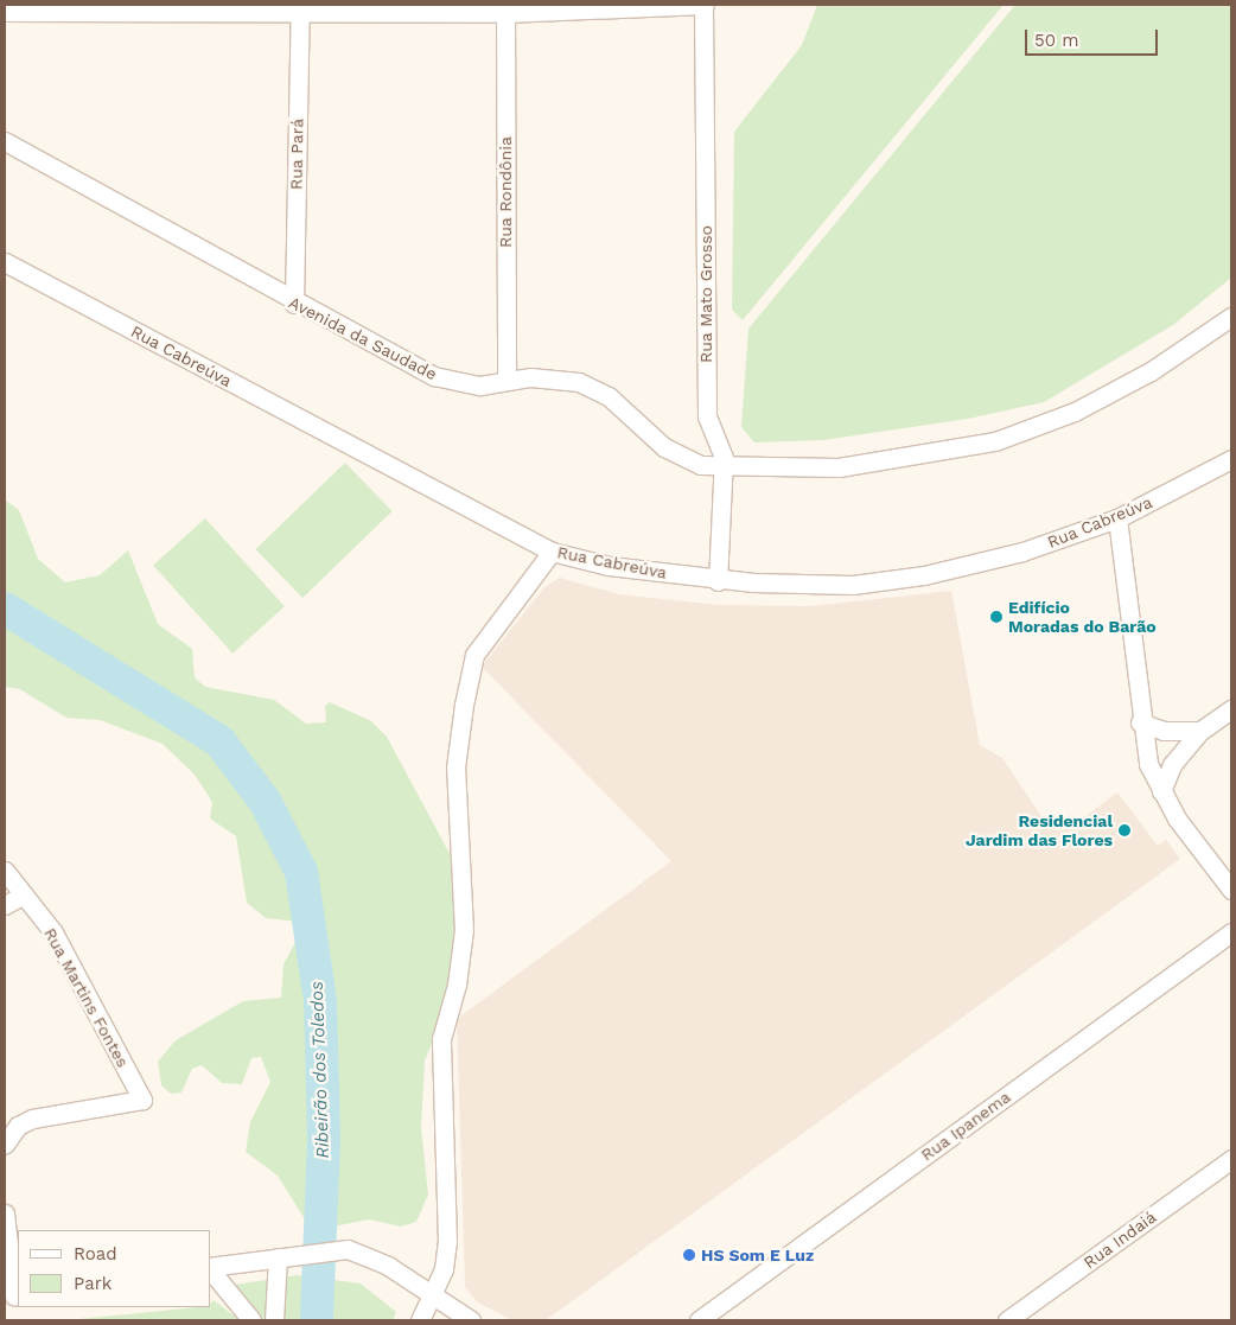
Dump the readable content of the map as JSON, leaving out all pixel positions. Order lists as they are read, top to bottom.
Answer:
{
  "streets": {
    "street": [
      "Rua Pará",
      "Rua Rondônia",
      "Rua Mato Grosso",
      "Avenida da Saudade",
      "Rua Cabreúva",
      "Rua Martins Fontes",
      "Rua Ipanema",
      "Rua Indaiá"
    ]
  },
  "crossings": [
    ["Rua Pará", "Avenida da Saudade"],
    ["Rua Rondônia", "Avenida da Saudade"],
    ["Rua Mato Grosso", "Avenida da Saudade"],
    ["Rua Mato Grosso", "Rua Cabreúva"]
  ],
  "water": ["Ribeirão dos Toledos"],
  "places": ["Edifício Moradas do Barão", "Residencial Jardim das Flores", "HS Som E Luz"],
  "legend": ["Road", "Park"],
  "scale_bar": "50 m"
}
